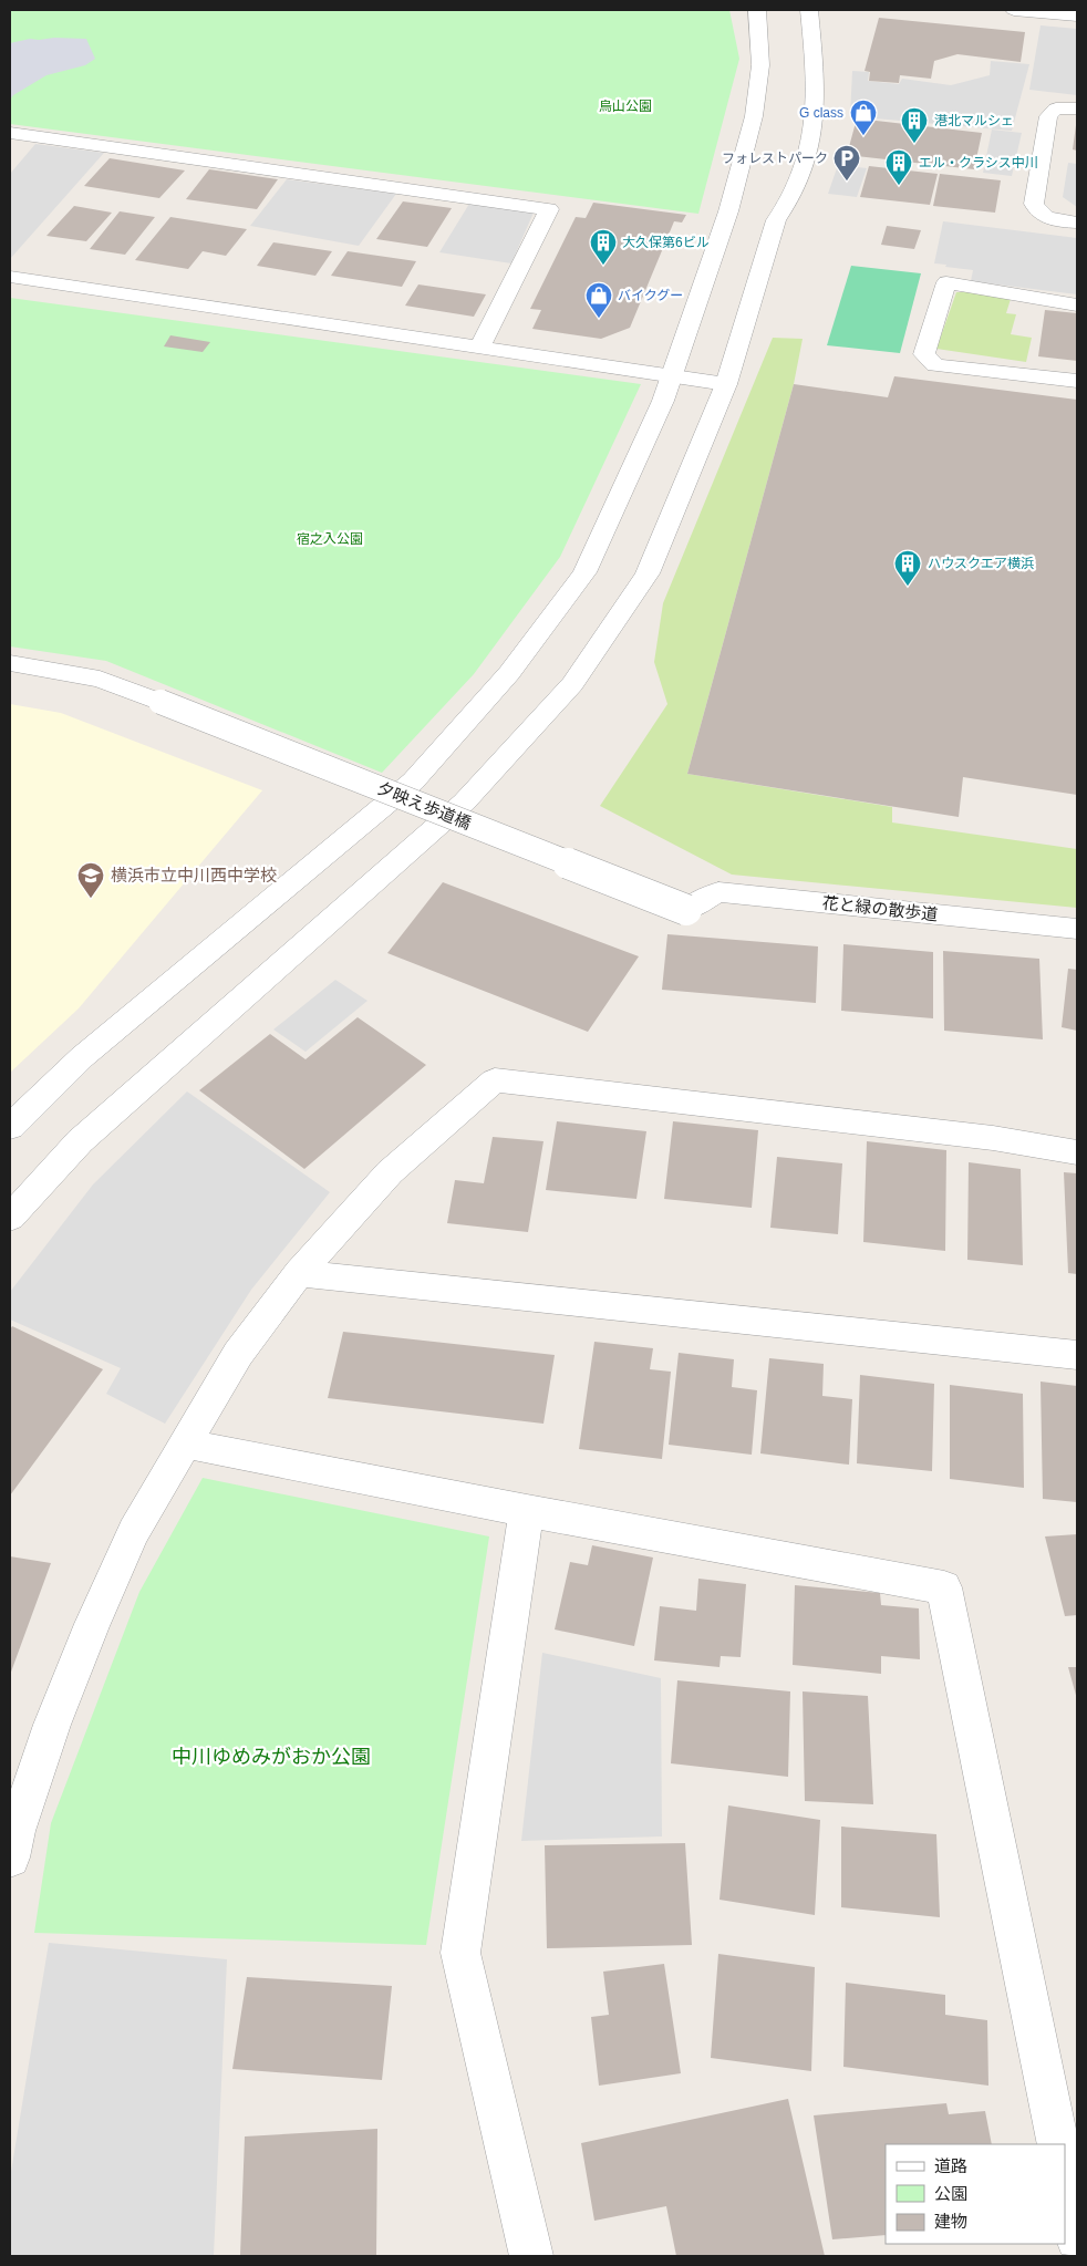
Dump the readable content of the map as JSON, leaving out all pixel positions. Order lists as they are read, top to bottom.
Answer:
{
  "streets": {
    "street": ["夕映え歩道橋", "花と緑の散歩道"]
  },
  "crossings": [
    ["夕映え歩道橋", "花と緑の散歩道"]
  ],
  "parks": ["烏山公園", "宿之入公園", "中川ゆめみがおか公園"],
  "places": {
    "shop": ["G class", "バイクグー"],
    "building": [
      "港北マルシェ",
      "エル・クラシス中川",
      "大久保第6ビル",
      "ハウスクエア横浜"
    ],
    "parking": ["フォレストパーク"],
    "school or university": ["横浜市立中川西中学校"]
  },
  "legend": ["道路", "公園", "建物"]
}
